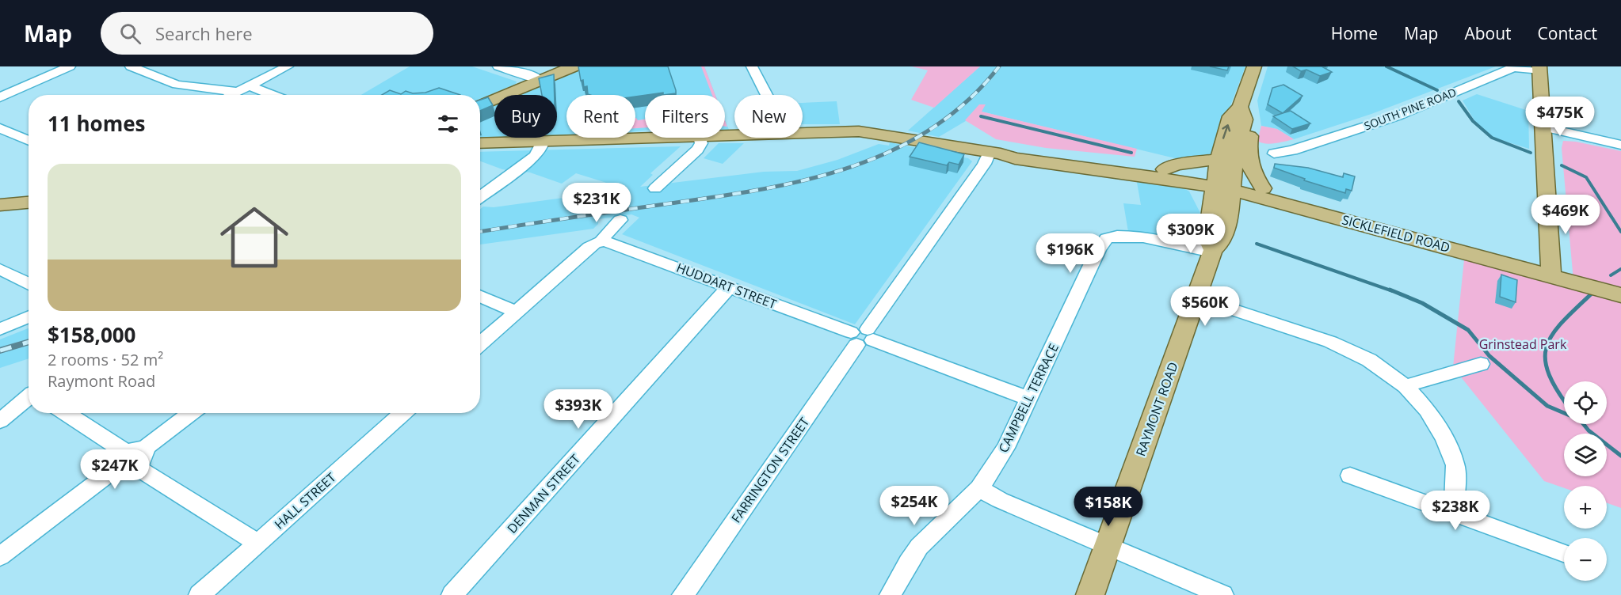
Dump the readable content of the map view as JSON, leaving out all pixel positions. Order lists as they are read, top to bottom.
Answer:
{
  "streets": {
    "main road": ["SICKLEFIELD ROAD", "RAYMONT ROAD"],
    "street": [
      "SOUTH PINE ROAD",
      "HUDDART STREET",
      "CAMPBELL TERRACE",
      "FARRINGTON STREET",
      "DENMAN STREET",
      "HALL STREET"
    ]
  },
  "crossings": [
    ["SICKLEFIELD ROAD", "RAYMONT ROAD"],
    ["HUDDART STREET", "CAMPBELL TERRACE"],
    ["HUDDART STREET", "FARRINGTON STREET"],
    ["HUDDART STREET", "DENMAN STREET"],
    ["CAMPBELL TERRACE", "RAYMONT ROAD"]
  ],
  "parks": ["Grinstead Park"],
  "page": {
    "header": "Map",
    "search": "Search here",
    "nav": [
      "Home",
      "Map",
      "About",
      "Contact"
    ],
    "chip": [
      "Buy",
      "Rent",
      "Filters",
      "New"
    ],
    "heading": "11 homes",
    "price": [
      "$475K",
      "$231K",
      "$469K",
      "$309K",
      "$196K",
      "$560K",
      "$393K",
      "$247K",
      "$254K",
      "$158K",
      "$238K"
    ],
    "list": [
      {
        "name": "$158,000",
        "note": "2 rooms · 52 m² · Raymont Road"
      }
    ],
    "map_buttons": ["+", "−"]
  }
}
